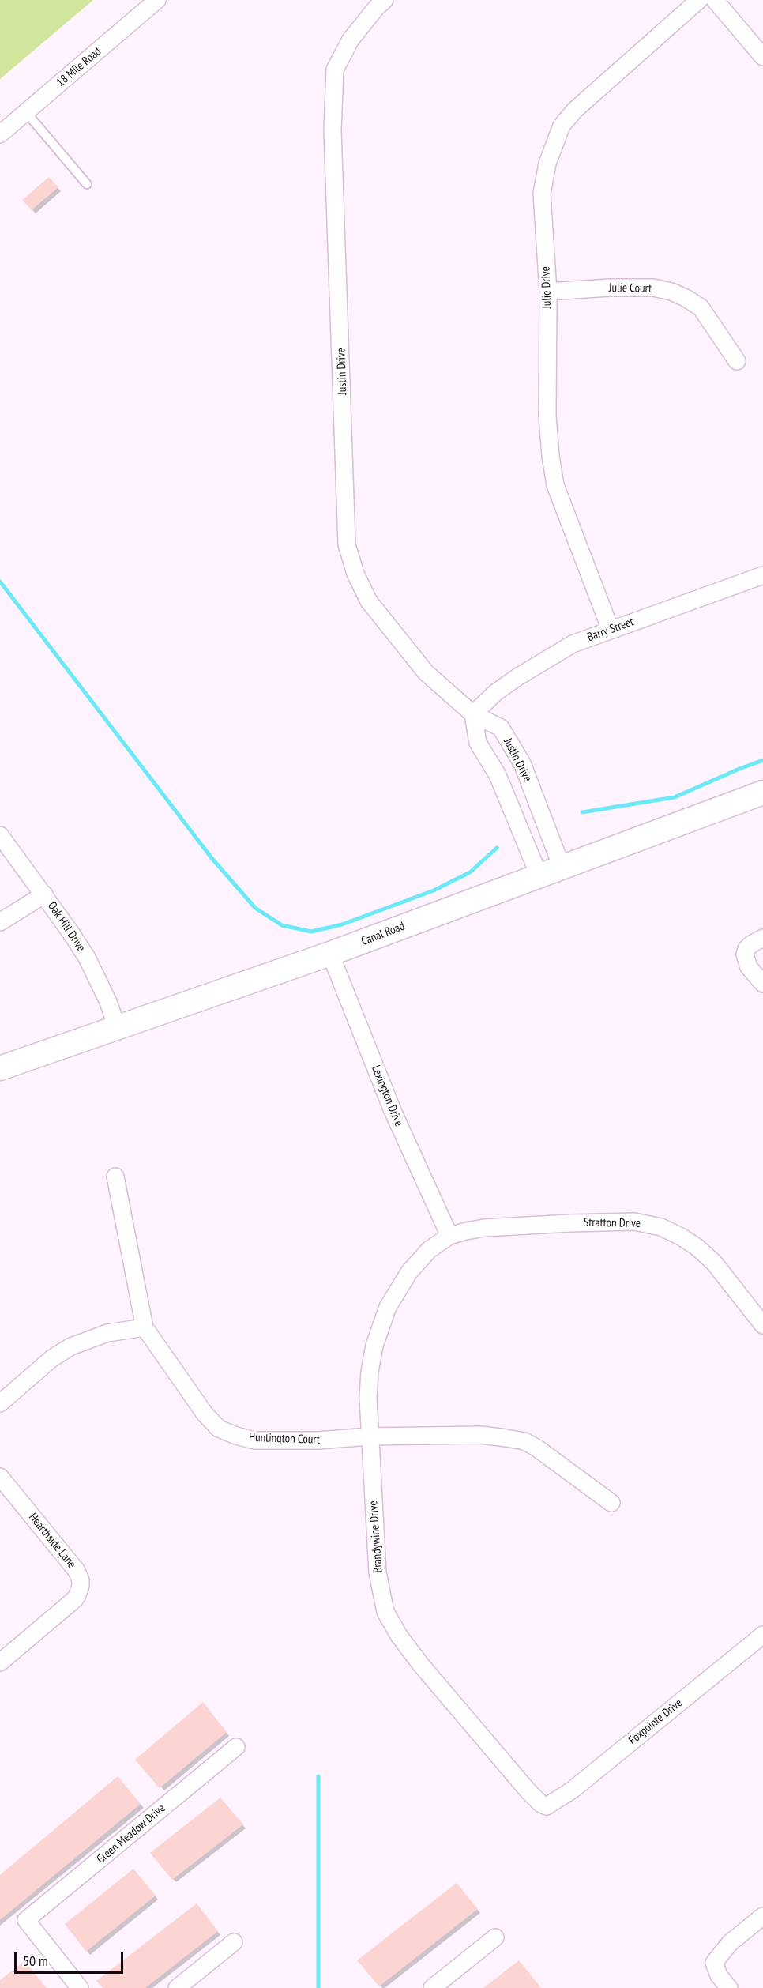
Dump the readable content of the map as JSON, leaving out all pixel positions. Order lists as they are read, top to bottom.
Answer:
{
  "streets": {
    "street": [
      "18 Mile Road",
      "Julie Drive",
      "Julie Court",
      "Justin Drive",
      "Barry Street",
      "Oak Hill Drive",
      "Canal Road",
      "Lexington Drive",
      "Stratton Drive",
      "Huntington Court",
      "Brandywine Drive",
      "Hearthside Lane",
      "Foxpointe Drive",
      "Green Meadow Drive"
    ]
  },
  "crossings": [
    ["Julie Drive", "Julie Court"],
    ["Julie Drive", "Barry Street"],
    ["Justin Drive", "Barry Street"],
    ["Justin Drive", "Canal Road"],
    ["Oak Hill Drive", "Canal Road"],
    ["Canal Road", "Lexington Drive"],
    ["Lexington Drive", "Stratton Drive"],
    ["Lexington Drive", "Brandywine Drive"],
    ["Stratton Drive", "Brandywine Drive"],
    ["Huntington Court", "Brandywine Drive"],
    ["Brandywine Drive", "Foxpointe Drive"]
  ],
  "scale_bar": "50 m"
}
